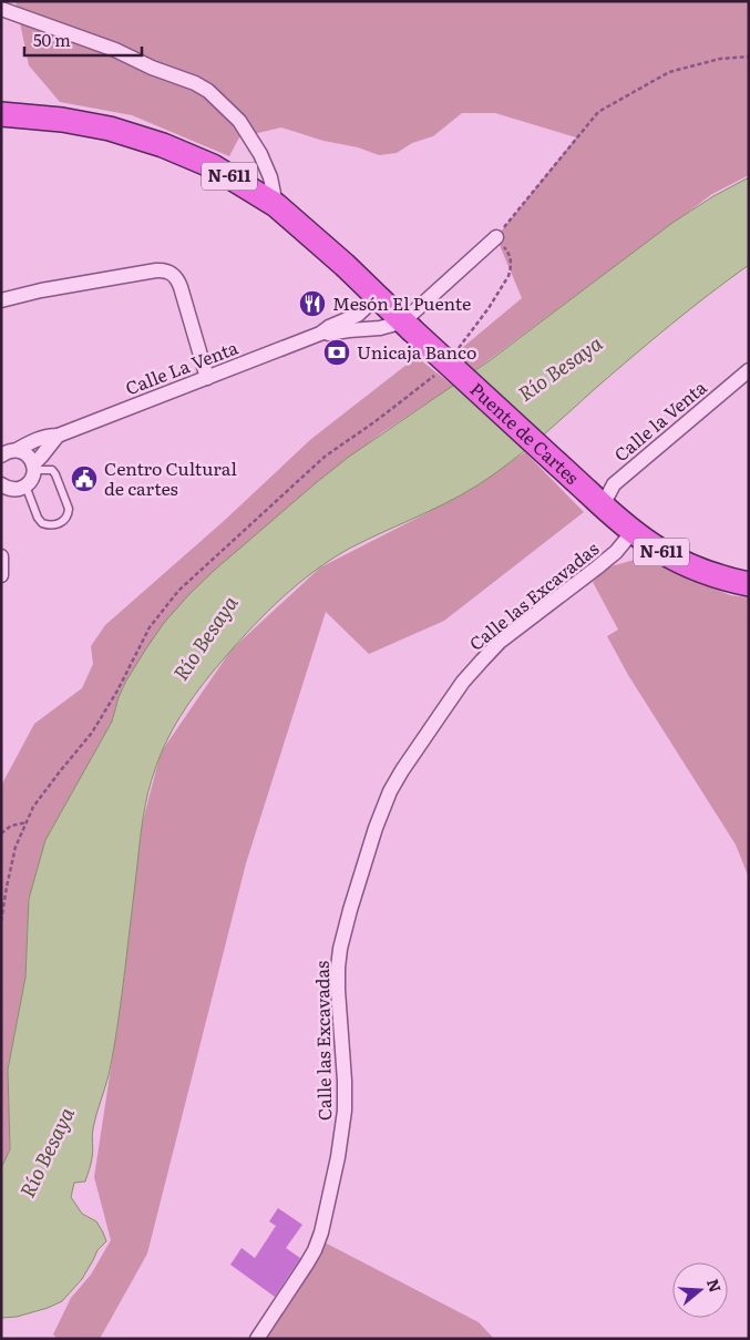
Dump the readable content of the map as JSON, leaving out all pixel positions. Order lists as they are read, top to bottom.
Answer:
{
  "streets": {
    "highway": ["N-611", "Puente de Cartes"],
    "street": ["Calle La Venta", "Calle la Venta", "Calle las Excavadas"]
  },
  "crossings": [
    ["N-611", "Calle La Venta"],
    ["N-611", "Calle la Venta"],
    ["N-611", "Puente de Cartes"],
    ["N-611", "Calle las Excavadas"],
    ["Calle La Venta", "Puente de Cartes"],
    ["Calle la Venta", "Puente de Cartes"]
  ],
  "water": ["Río Besaya"],
  "places": {
    "restaurant": ["Mesón El Puente"],
    "bank": ["Unicaja Banco"],
    "public building": ["Centro Cultural de cartes"]
  },
  "scale_bar": "50 m",
  "north": "right"
}
